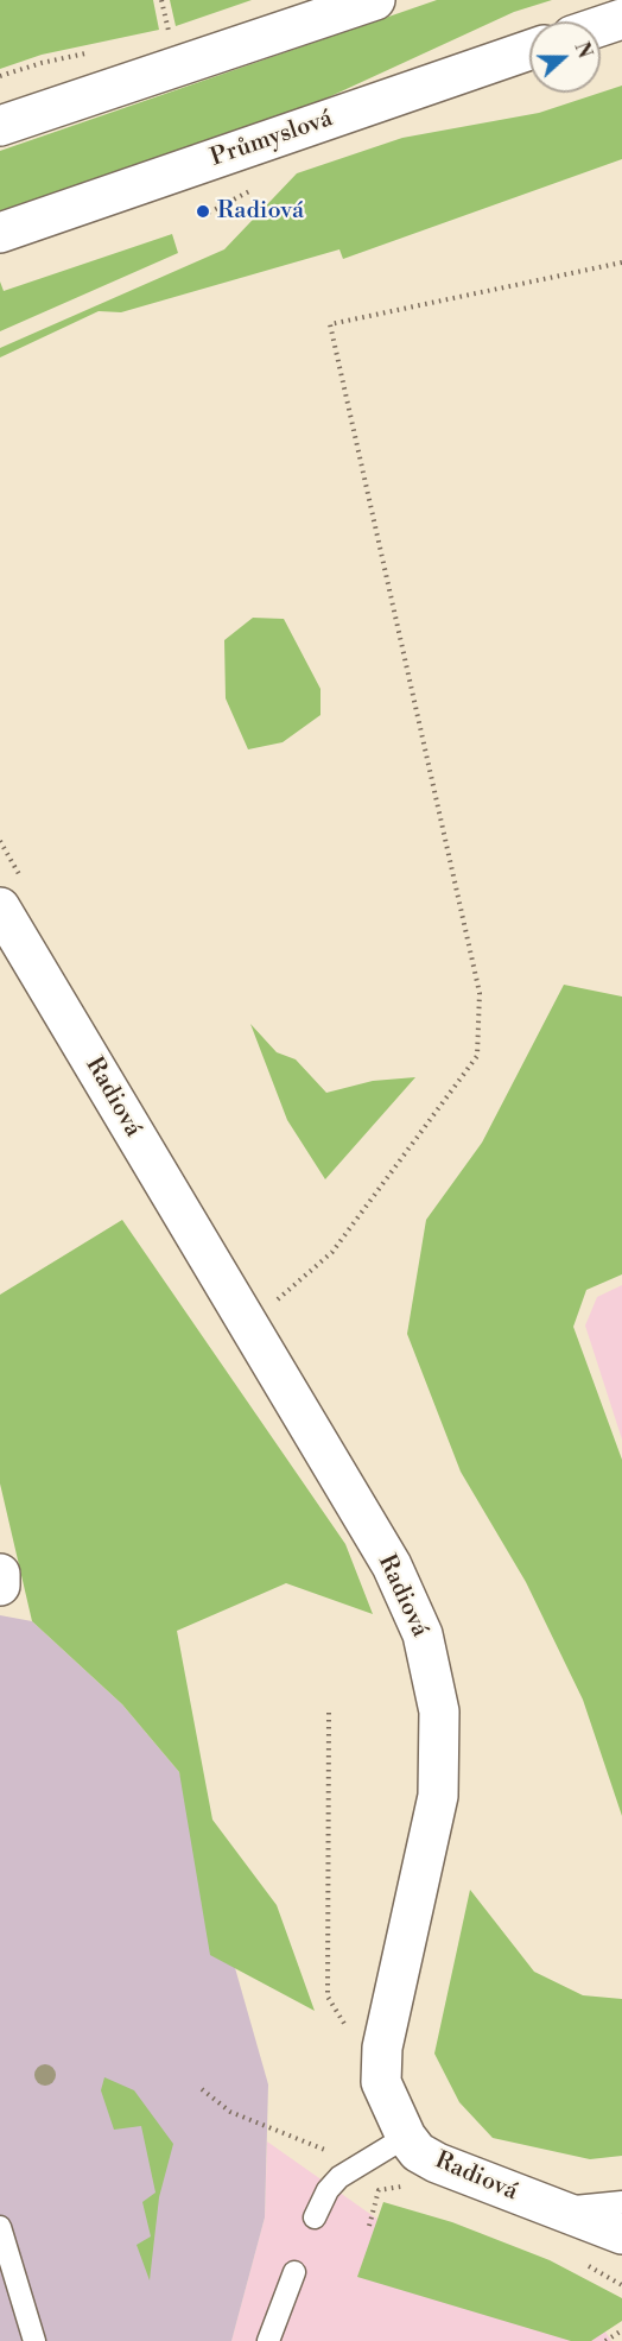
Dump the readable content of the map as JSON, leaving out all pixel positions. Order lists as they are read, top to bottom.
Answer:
{
  "streets": {
    "street": ["Průmyslová", "Radiová"]
  },
  "places": ["Radiová"],
  "north": "right"
}
